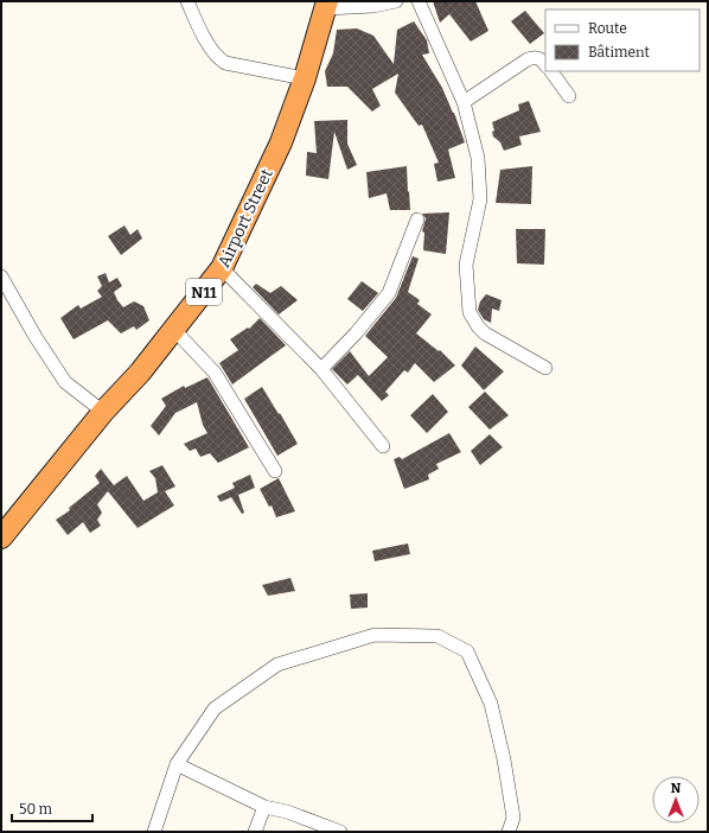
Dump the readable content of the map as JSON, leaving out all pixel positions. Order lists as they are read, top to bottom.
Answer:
{
  "streets": {
    "highway": ["Airport Street", "N11"]
  },
  "legend": ["Route", "Bâtiment"],
  "scale_bar": "50 m",
  "north": "top"
}
